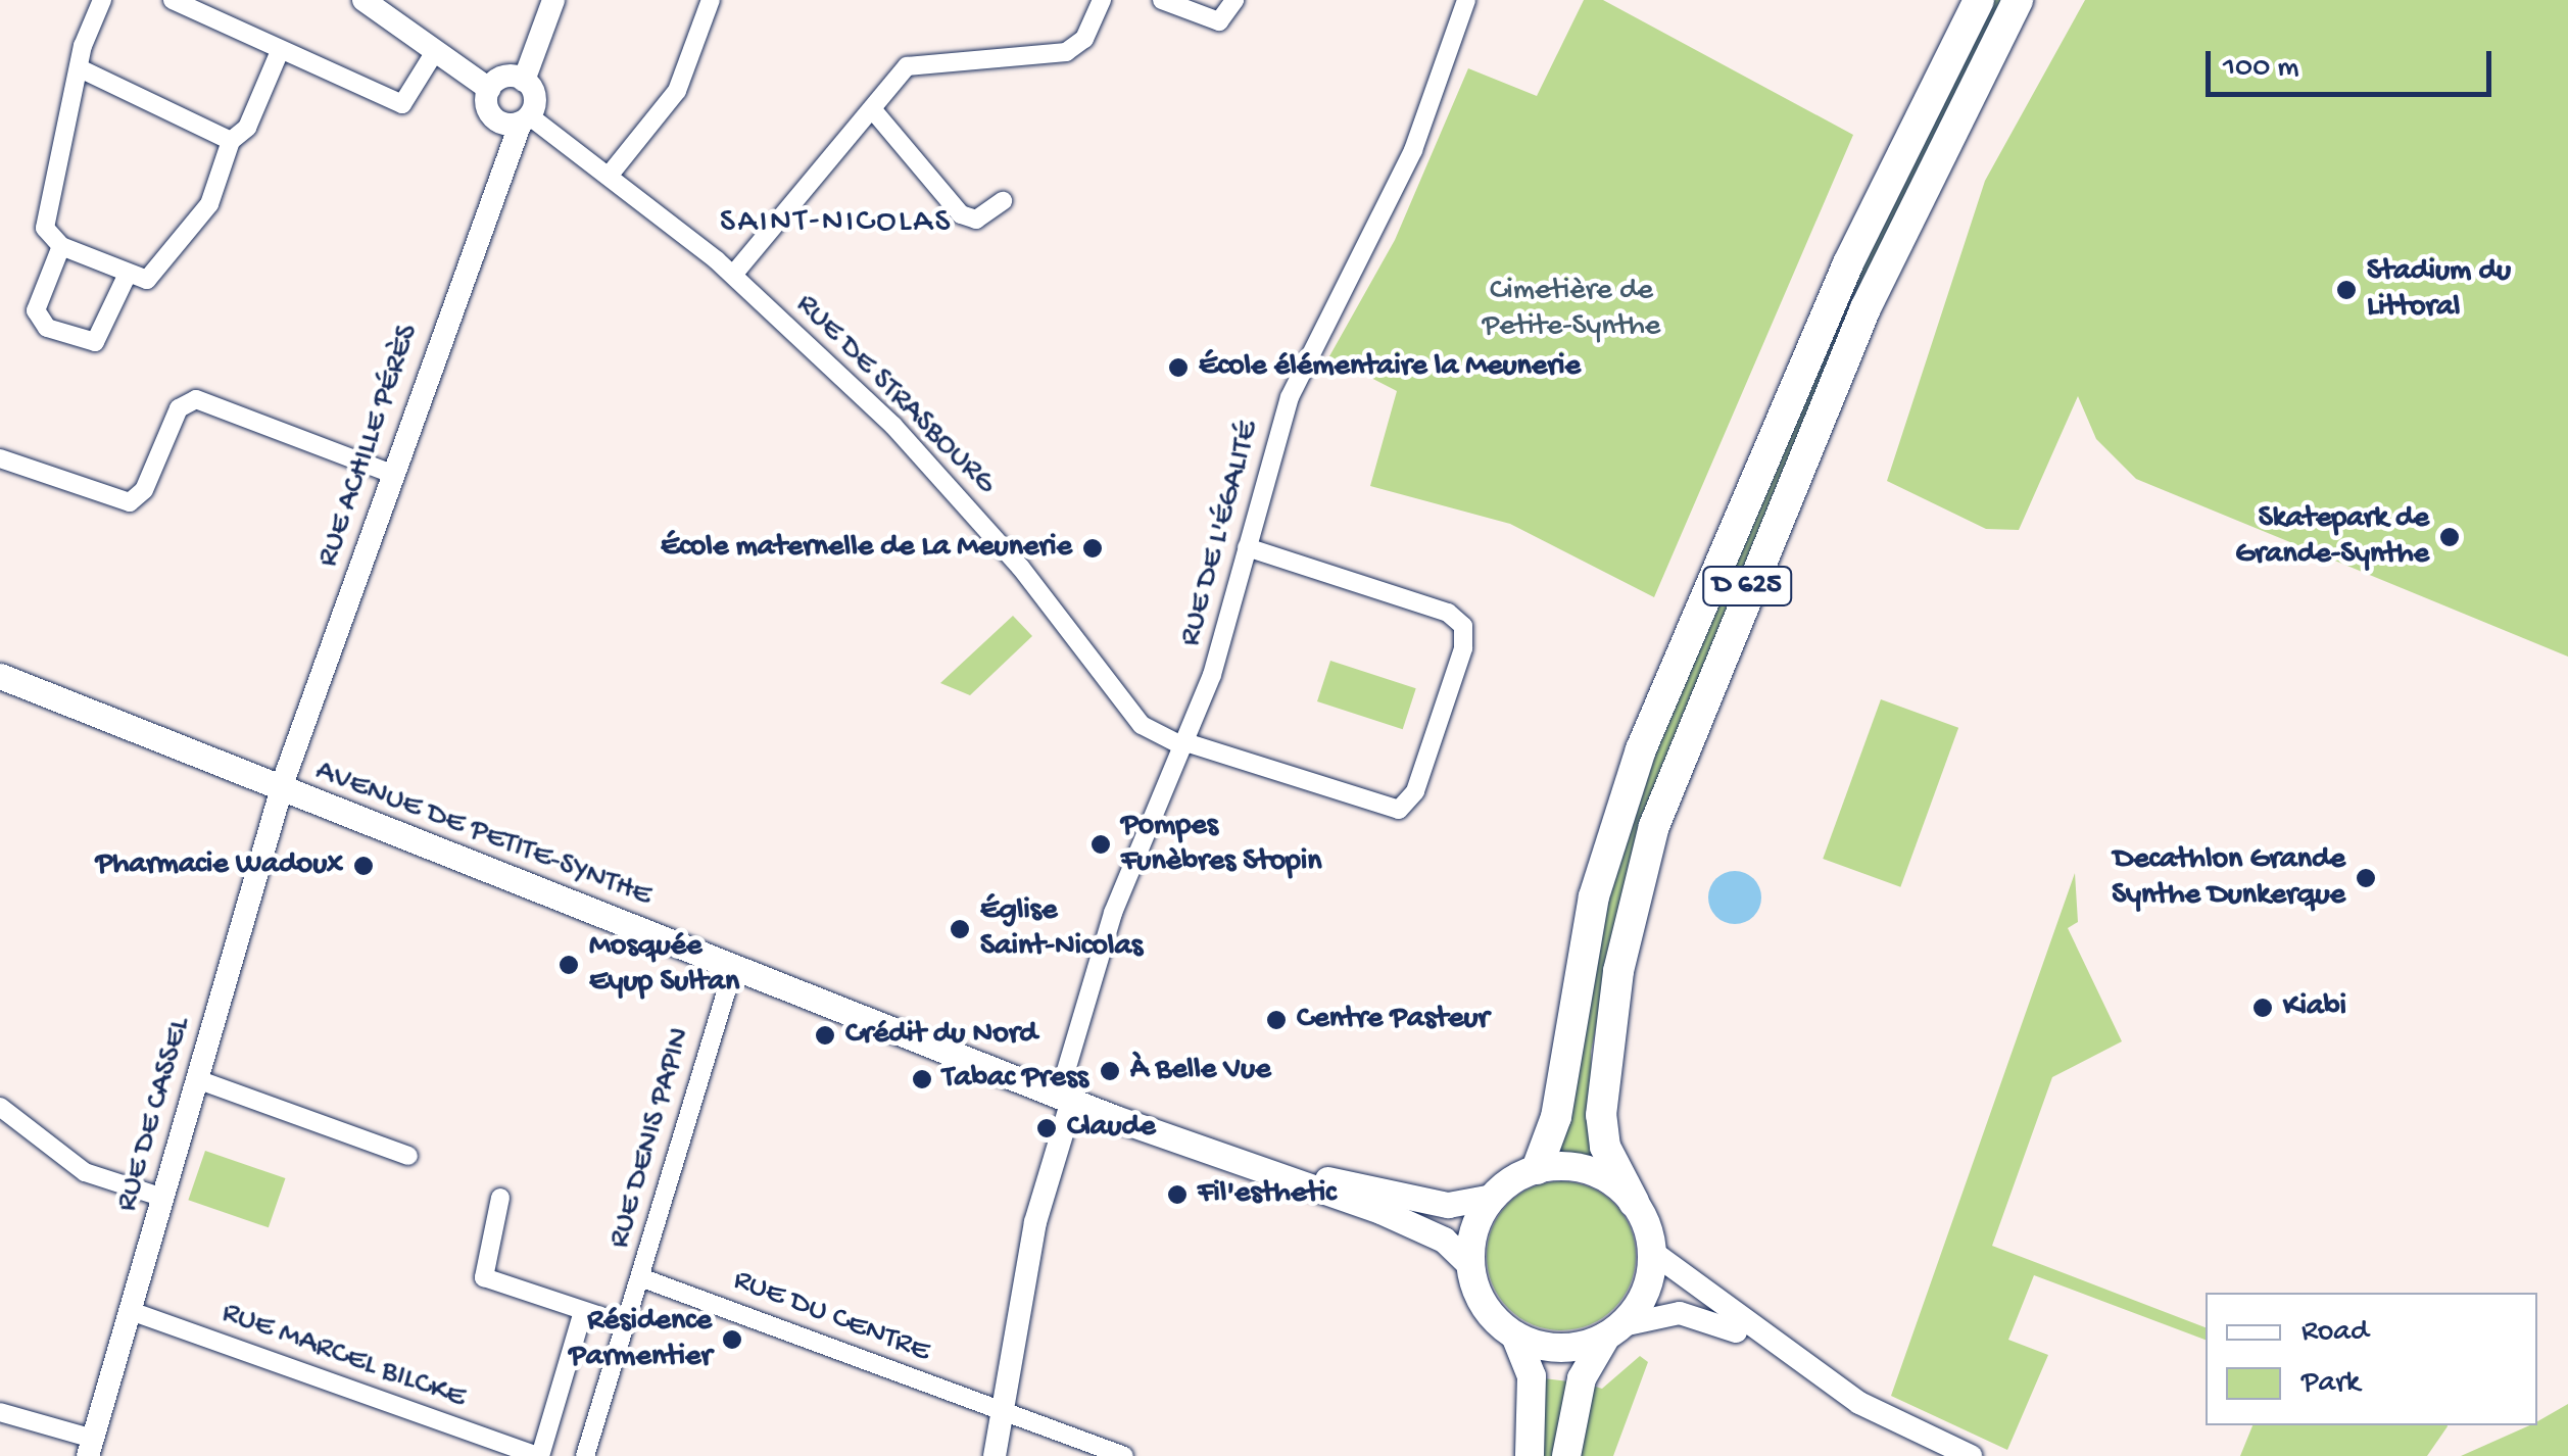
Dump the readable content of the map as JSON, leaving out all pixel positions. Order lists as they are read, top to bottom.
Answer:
{
  "streets": {
    "highway": ["D 625"],
    "main road": ["AVENUE DE PETITE-SYNTHE"],
    "street": [
      "RUE DE STRASBOURG",
      "RUE ACHILLE PÉRÈS",
      "RUE DE L'ÉGALITÉ",
      "RUE DE CASSEL",
      "RUE DENIS PAPIN",
      "RUE DU CENTRE",
      "RUE MARCEL BILCKE"
    ]
  },
  "crossings": [
    ["RUE DE STRASBOURG", "RUE ACHILLE PÉRÈS"],
    ["RUE DE STRASBOURG", "RUE DE L'ÉGALITÉ"],
    ["RUE ACHILLE PÉRÈS", "AVENUE DE PETITE-SYNTHE"],
    ["RUE ACHILLE PÉRÈS", "RUE DE CASSEL"],
    ["RUE DE L'ÉGALITÉ", "AVENUE DE PETITE-SYNTHE"],
    ["D 625", "AVENUE DE PETITE-SYNTHE"],
    ["AVENUE DE PETITE-SYNTHE", "RUE DE CASSEL"],
    ["AVENUE DE PETITE-SYNTHE", "RUE DENIS PAPIN"],
    ["RUE DE CASSEL", "RUE MARCEL BILCKE"],
    ["RUE DENIS PAPIN", "RUE DU CENTRE"]
  ],
  "districts": ["SAINT-NICOLAS"],
  "parks": ["Cimetière de Petite-Synthe"],
  "places": [
    "Stadium du Littoral",
    "École élémentaire la Meunerie",
    "Skatepark de Grande-Synthe",
    "École maternelle de La Meunerie",
    "Pompes Funèbres Stopin",
    "Pharmacie Wadoux",
    "Decathlon Grande Synthe Dunkerque",
    "Église Saint-Nicolas",
    "Mosquée Eyup Sultan",
    "Kiabi",
    "Centre Pasteur",
    "Crédit du Nord",
    "À Belle Vue",
    "Tabac Press",
    "Claude",
    "Fil'esthetic",
    "Résidence Parmentier"
  ],
  "legend": ["Road", "Park"],
  "scale_bar": "100 m"
}
